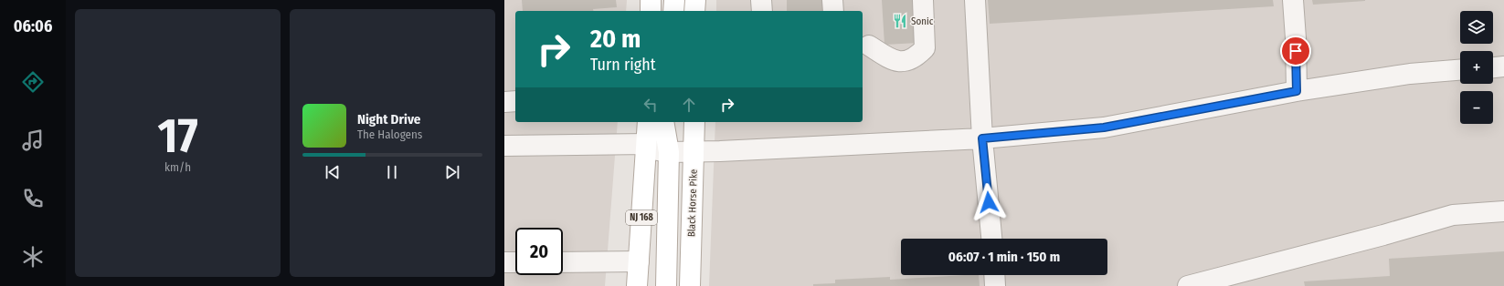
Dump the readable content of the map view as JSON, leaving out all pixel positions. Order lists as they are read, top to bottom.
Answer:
{
  "streets": {
    "main road": ["Black Horse Pike", "NJ 168"]
  },
  "places": {
    "restaurant": ["Sonic"]
  },
  "page": {
    "tabs": "06:06",
    "tile": ["17", "km/h"],
    "map_buttons": ["+", "−"],
    "turn": ["20 m", "Turn right"],
    "song": ["Night Drive", "The Halogens"],
    "limit": "20",
    "trip": "06:07 · 1 min · 150 m"
  }
}
